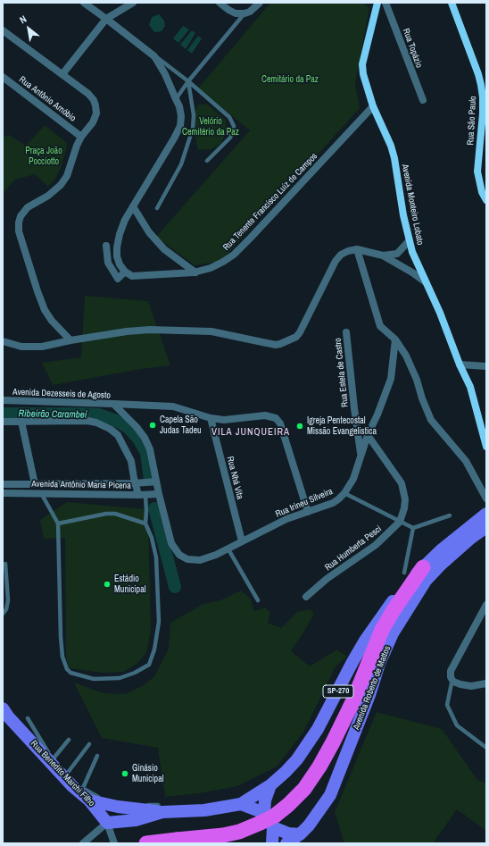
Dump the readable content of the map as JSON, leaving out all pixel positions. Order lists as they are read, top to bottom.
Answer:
{
  "streets": {
    "main road": ["Avenida Roberto de Mattos", "SP-270", "Rua Benedito Marchi Filho"],
    "street": [
      "Rua Topázio",
      "Rua Antônio Arnóbio",
      "Rua São Paulo",
      "Rua Tenente Francisco Luiz de Campos",
      "Avenida Monteiro Lobato",
      "Rua Estela de Castro",
      "Avenida Dezesseis de Agosto",
      "Rua Nhá Vita",
      "Avenida Antônio Maria Picena",
      "Rua Irineu Silveira",
      "Rua Humberta Pesci"
    ]
  },
  "crossings": [
    ["Rua Tenente Francisco Luiz de Campos", "Avenida Monteiro Lobato"],
    ["Rua Estela de Castro", "Rua Irineu Silveira"],
    ["Avenida Dezesseis de Agosto", "Avenida Antônio Maria Picena"],
    ["Avenida Dezesseis de Agosto", "Rua Irineu Silveira"],
    ["Rua Nhá Vita", "Rua Irineu Silveira"],
    ["Avenida Antônio Maria Picena", "Rua Irineu Silveira"],
    ["SP-270", "Rua Benedito Marchi Filho"]
  ],
  "districts": ["VILA JUNQUEIRA"],
  "water": ["Ribeirão Carambeí"],
  "parks": ["Cemitário da Paz", "Velório Cemitério da Paz", "Praça João Pocciotto"],
  "places": [
    "Capela São Judas Tadeu",
    "Igreja Pentecostal Missão Evangelistica",
    "Estádio Municipal",
    "Ginásio Municipal"
  ],
  "north": "top left"
}
